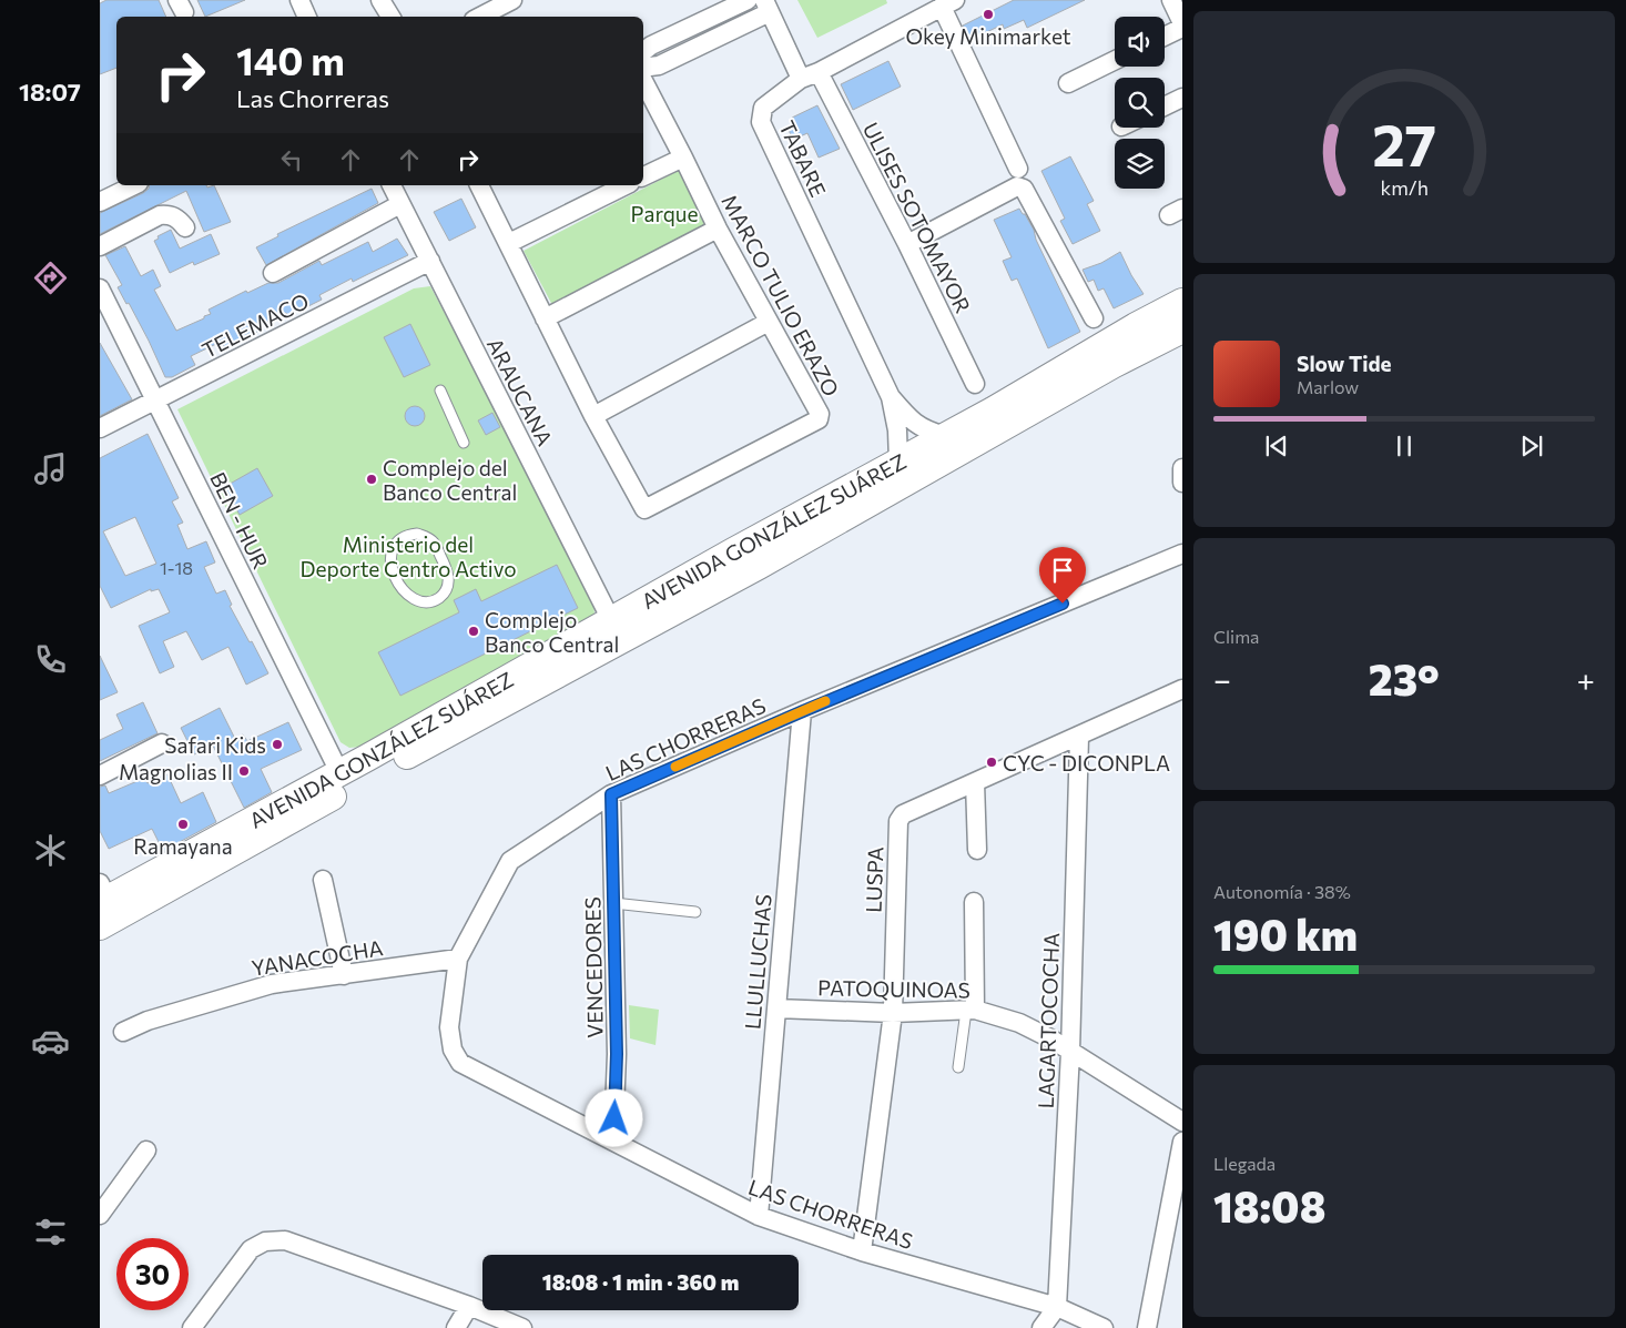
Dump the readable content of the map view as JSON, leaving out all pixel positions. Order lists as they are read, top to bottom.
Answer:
{
  "streets": {
    "main road": ["AVENIDA GONZÁLEZ SUÁREZ"],
    "street": [
      "TABARE",
      "ULISES SOTOMAYOR",
      "MARCO TULIO ERAZO",
      "TELEMACO",
      "ARAUCANA",
      "BEN - HUR",
      "LAS CHORRERAS",
      "LUSPA",
      "YANACOCHA",
      "LLULLUCHAS",
      "VENCEDORES",
      "PATOQUINOAS",
      "LAGARTOCOCHA"
    ]
  },
  "crossings": [
    ["TABARE", "ULISES SOTOMAYOR"],
    ["TABARE", "AVENIDA GONZÁLEZ SUÁREZ"],
    ["TELEMACO", "ARAUCANA"],
    ["TELEMACO", "BEN - HUR"],
    ["ARAUCANA", "AVENIDA GONZÁLEZ SUÁREZ"],
    ["BEN - HUR", "AVENIDA GONZÁLEZ SUÁREZ"],
    ["LAS CHORRERAS", "LUSPA"],
    ["LAS CHORRERAS", "YANACOCHA"],
    ["LAS CHORRERAS", "LLULLUCHAS"],
    ["LAS CHORRERAS", "VENCEDORES"],
    ["LAS CHORRERAS", "LAGARTOCOCHA"],
    ["LUSPA", "PATOQUINOAS"],
    ["LUSPA", "LAGARTOCOCHA"],
    ["LLULLUCHAS", "PATOQUINOAS"],
    ["PATOQUINOAS", "LAGARTOCOCHA"]
  ],
  "parks": ["Parque", "Ministerio del Deporte Centro Activo"],
  "places": [
    "Okey Minimarket",
    "Complejo del Banco Central",
    "Complejo Banco Central",
    "Safari Kids",
    "CYC - DICONPLA",
    "Magnolias II",
    "Ramayana"
  ],
  "house_numbers": ["1-18"],
  "page": {
    "tabs": "18:07",
    "turn": ["140 m", "Las Chorreras"],
    "song": ["Slow Tide", "Marlow"],
    "tile": [
      "Clima",
      ["Autonomía · 38%", "190 km"],
      ["Llegada", "18:08"]
    ],
    "heat": ["−", "23°", "+"],
    "limit": "30",
    "trip": "18:08 · 1 min · 360 m",
    "gauge": ["27", "km/h"]
  }
}
